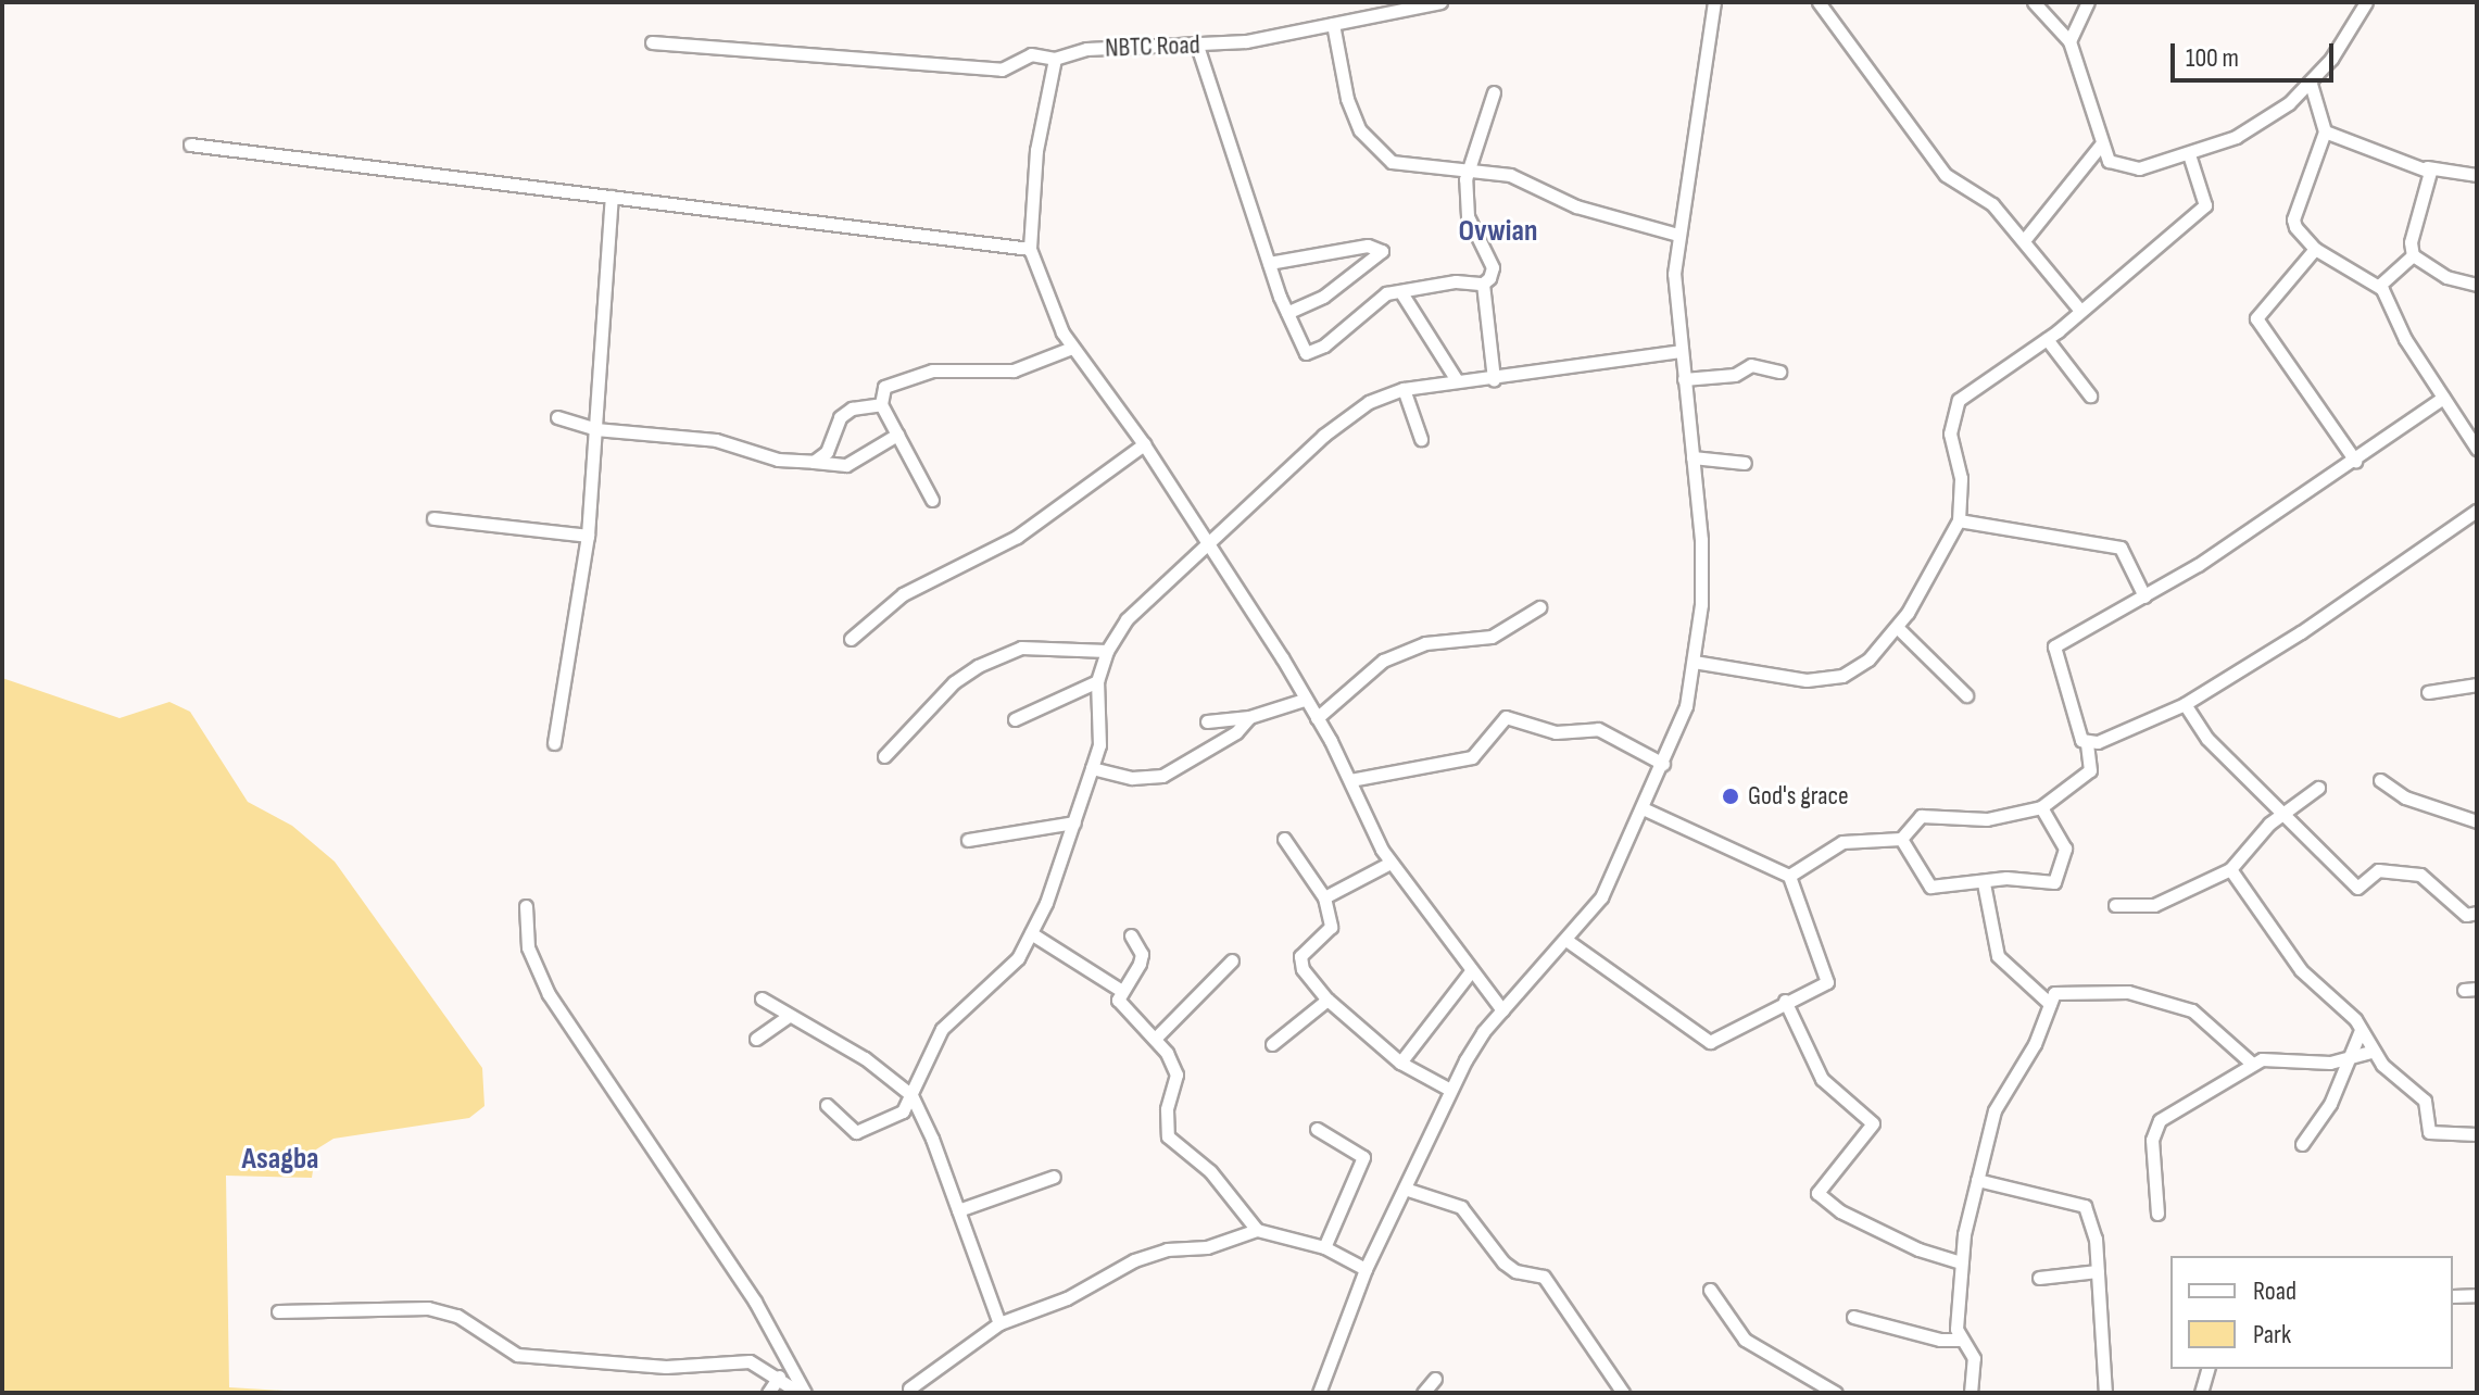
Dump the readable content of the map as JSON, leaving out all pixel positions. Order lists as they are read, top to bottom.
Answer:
{
  "streets": {
    "street": ["NBTC Road"]
  },
  "districts": ["Ovwian", "Asagba"],
  "places": ["God's grace"],
  "legend": ["Road", "Park"],
  "scale_bar": "100 m"
}
